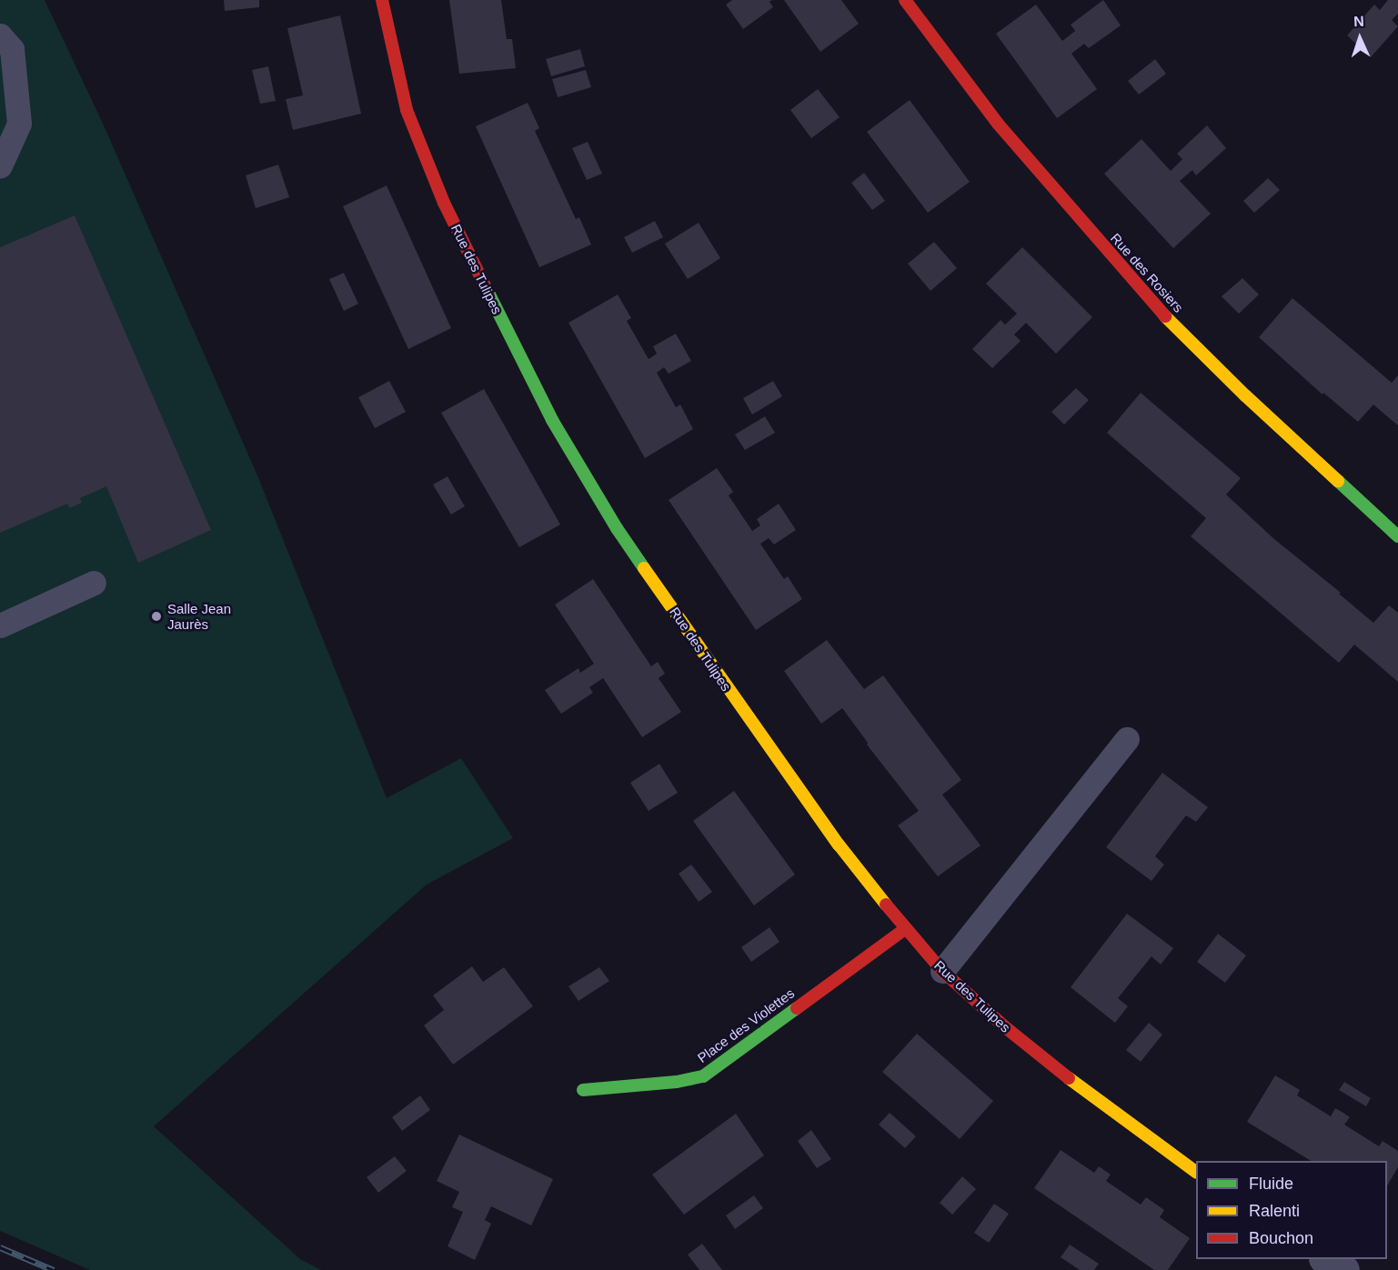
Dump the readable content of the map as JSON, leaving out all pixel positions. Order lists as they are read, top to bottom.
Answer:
{
  "streets": {
    "street": ["Rue des Tulipes", "Rue des Rosiers", "Place des Violettes"]
  },
  "crossings": [
    ["Rue des Tulipes", "Place des Violettes"]
  ],
  "places": ["Salle Jean Jaurès"],
  "legend": ["Fluide", "Ralenti", "Bouchon"],
  "north": "top"
}
